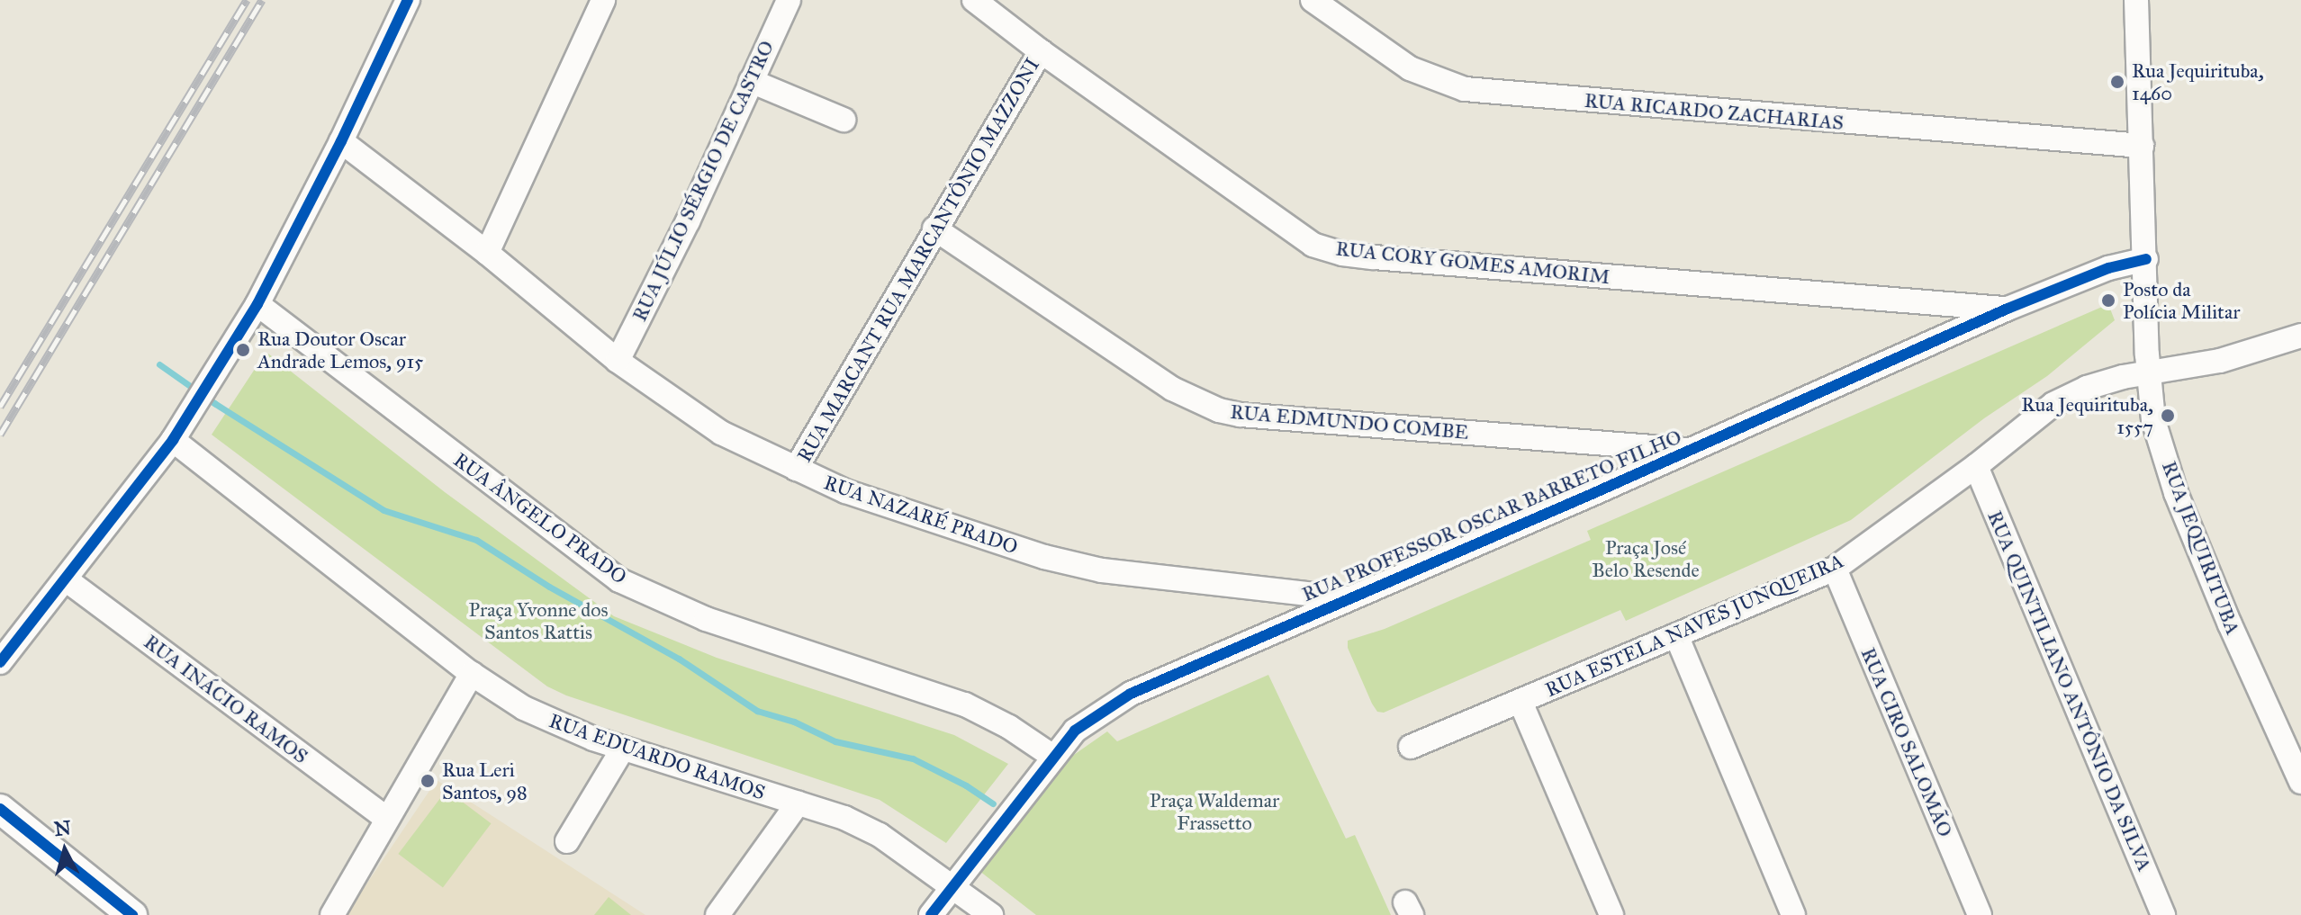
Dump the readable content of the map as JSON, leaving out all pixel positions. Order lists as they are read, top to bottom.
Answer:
{
  "streets": {
    "street": [
      "RUA RICARDO ZACHARIAS",
      "RUA JÚLIO SÉRGIO DE CASTRO",
      "RUA MARCANT RUA MARCANTÔNIO MAZZONI",
      "RUA CORY GOMES AMORIM",
      "RUA EDMUNDO COMBE",
      "RUA NAZARÉ PRADO",
      "RUA PROFESSOR OSCAR BARRETO FILHO",
      "RUA ÂNGELO PRADO",
      "RUA JEQUIRITUBA",
      "RUA ESTELA NAVES JUNQUEIRA",
      "RUA QUINTILIANO ANTÔNIO DA SILVA",
      "RUA INÁCIO RAMOS",
      "RUA CIRO SALOMÃO",
      "RUA EDUARDO RAMOS"
    ]
  },
  "crossings": [
    ["RUA RICARDO ZACHARIAS", "RUA JEQUIRITUBA"],
    ["RUA JÚLIO SÉRGIO DE CASTRO", "RUA NAZARÉ PRADO"],
    ["RUA MARCANT RUA MARCANTÔNIO MAZZONI", "RUA CORY GOMES AMORIM"],
    ["RUA MARCANT RUA MARCANTÔNIO MAZZONI", "RUA EDMUNDO COMBE"],
    ["RUA MARCANT RUA MARCANTÔNIO MAZZONI", "RUA NAZARÉ PRADO"],
    ["RUA CORY GOMES AMORIM", "RUA PROFESSOR OSCAR BARRETO FILHO"],
    ["RUA EDMUNDO COMBE", "RUA PROFESSOR OSCAR BARRETO FILHO"],
    ["RUA NAZARÉ PRADO", "RUA PROFESSOR OSCAR BARRETO FILHO"],
    ["RUA PROFESSOR OSCAR BARRETO FILHO", "RUA ÂNGELO PRADO"],
    ["RUA PROFESSOR OSCAR BARRETO FILHO", "RUA JEQUIRITUBA"],
    ["RUA PROFESSOR OSCAR BARRETO FILHO", "RUA EDUARDO RAMOS"],
    ["RUA JEQUIRITUBA", "RUA ESTELA NAVES JUNQUEIRA"],
    ["RUA ESTELA NAVES JUNQUEIRA", "RUA QUINTILIANO ANTÔNIO DA SILVA"],
    ["RUA ESTELA NAVES JUNQUEIRA", "RUA CIRO SALOMÃO"]
  ],
  "parks": ["Praça José Belo Resende", "Praça Yvonne dos Santos Rattis", "Praça Waldemar Frassetto"],
  "places": [
    "Rua Jequirituba, 1460",
    "Posto da Polícia Militar",
    "Rua Doutor Oscar Andrade Lemos, 915",
    "Rua Jequirituba, 1557",
    "Rua Leri Santos, 98"
  ],
  "north": "top"
}
